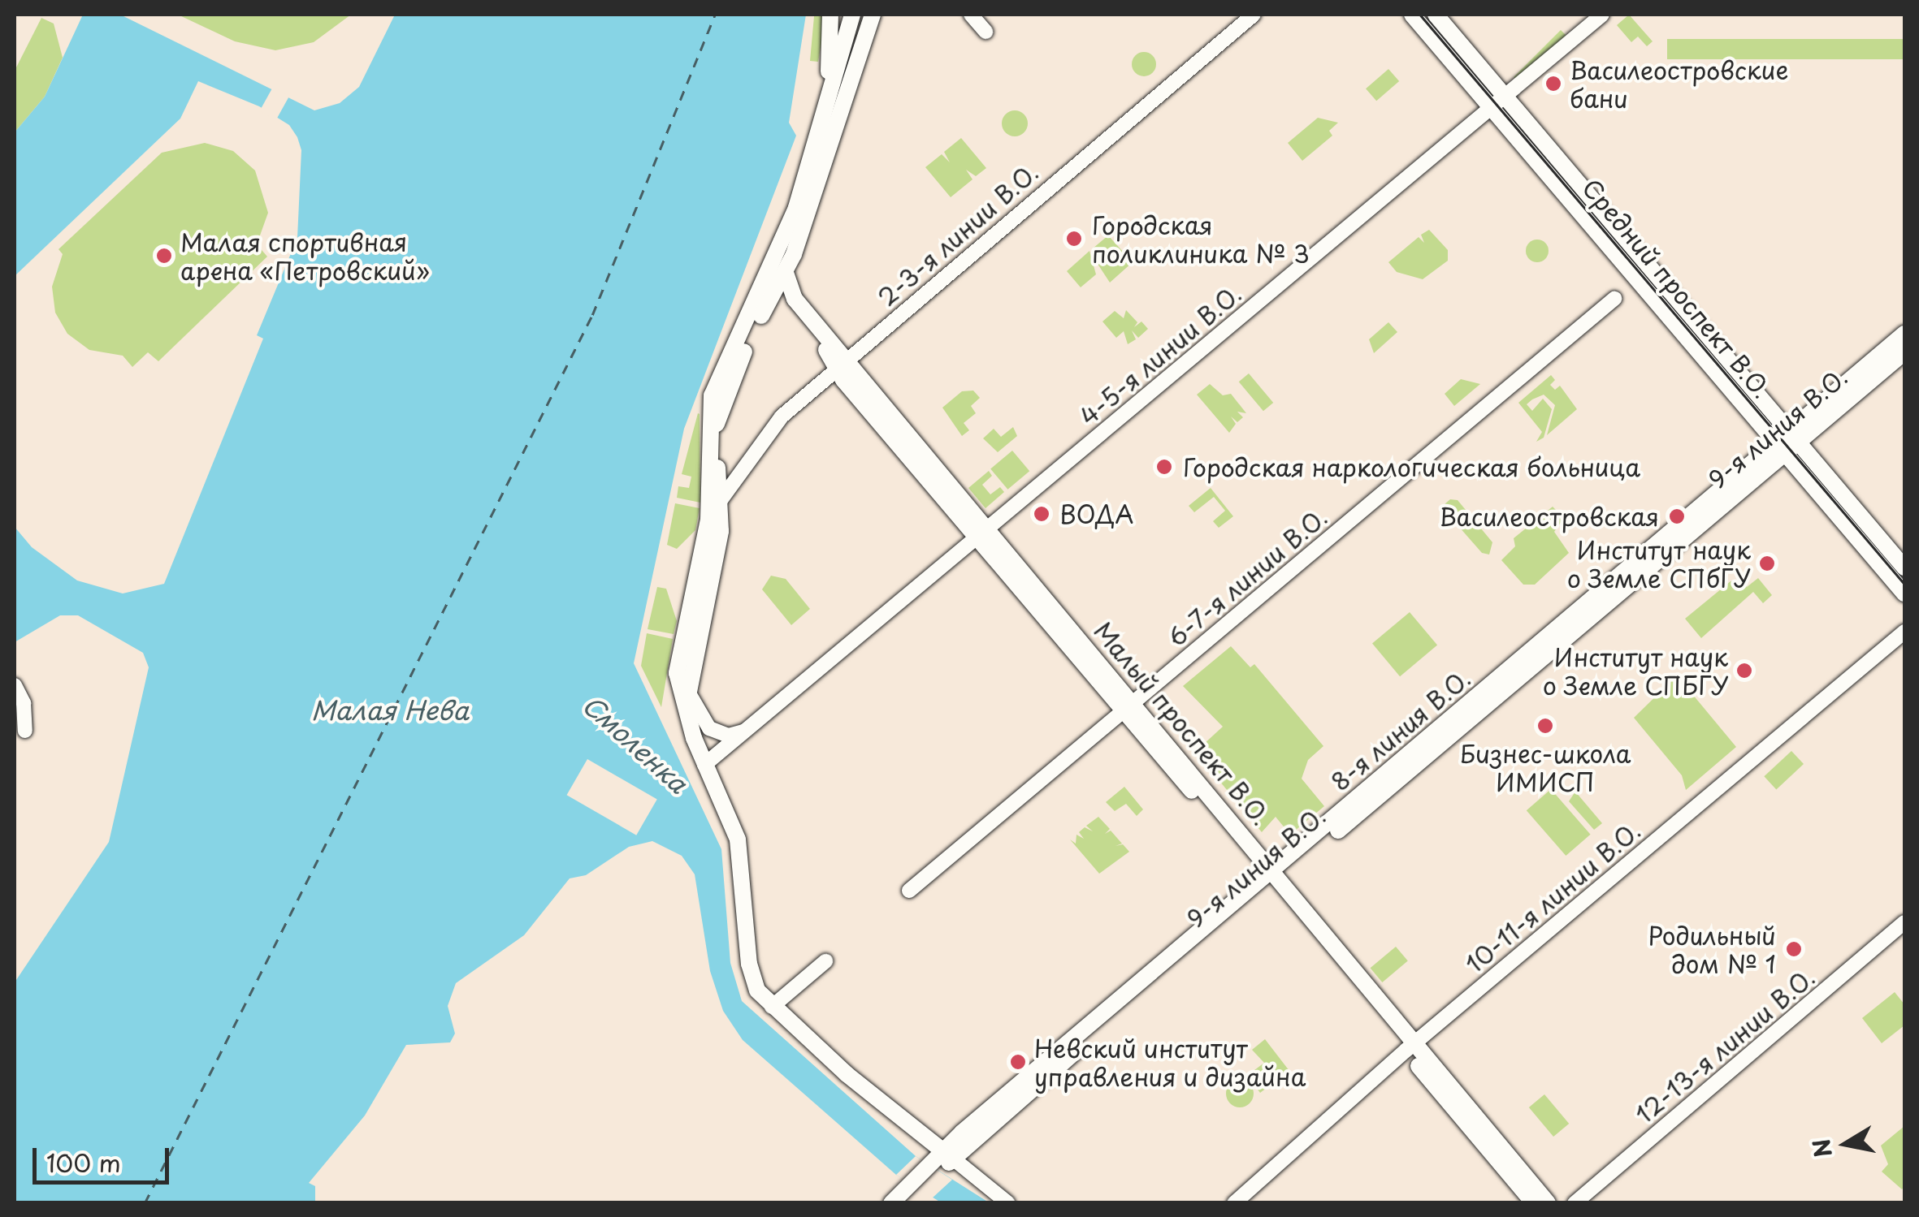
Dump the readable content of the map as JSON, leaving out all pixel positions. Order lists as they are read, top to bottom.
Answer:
{
  "streets": {
    "main road": [
      "Средний проспект В.О.",
      "9-я линия В.О.",
      "Малый проспект В.О.",
      "8-я линия В.О."
    ],
    "street": [
      "2-3-я линии В.О.",
      "4-5-я линии В.О.",
      "6-7-я линии В.О.",
      "10-11-я линии В.О.",
      "12-13-я линии В.О."
    ]
  },
  "crossings": [
    ["2-3-я линии В.О.", "Малый проспект В.О."],
    ["Средний проспект В.О.", "4-5-я линии В.О."],
    ["Средний проспект В.О.", "9-я линия В.О."],
    ["Средний проспект В.О.", "8-я линия В.О."],
    ["4-5-я линии В.О.", "Малый проспект В.О."],
    ["9-я линия В.О.", "8-я линия В.О."],
    ["6-7-я линии В.О.", "Малый проспект В.О."],
    ["Малый проспект В.О.", "8-я линия В.О."],
    ["Малый проспект В.О.", "10-11-я линии В.О."]
  ],
  "water": ["Малая Нева", "Смоленка"],
  "places": [
    "Василеостровские бани",
    "Городская поликлиника № 3",
    "Малая спортивная арена «Петровский»",
    "Городская наркологическая больница",
    "ВОДА",
    "Василеостровская",
    "Институт наук о Земле СПбГУ",
    "Институт наук о Земле СПБГУ",
    "Бизнес-школа ИМИСП",
    "Родильный дом № 1",
    "Невский институт управления и дизайна"
  ],
  "scale_bar": "100 m",
  "north": "left"
}
